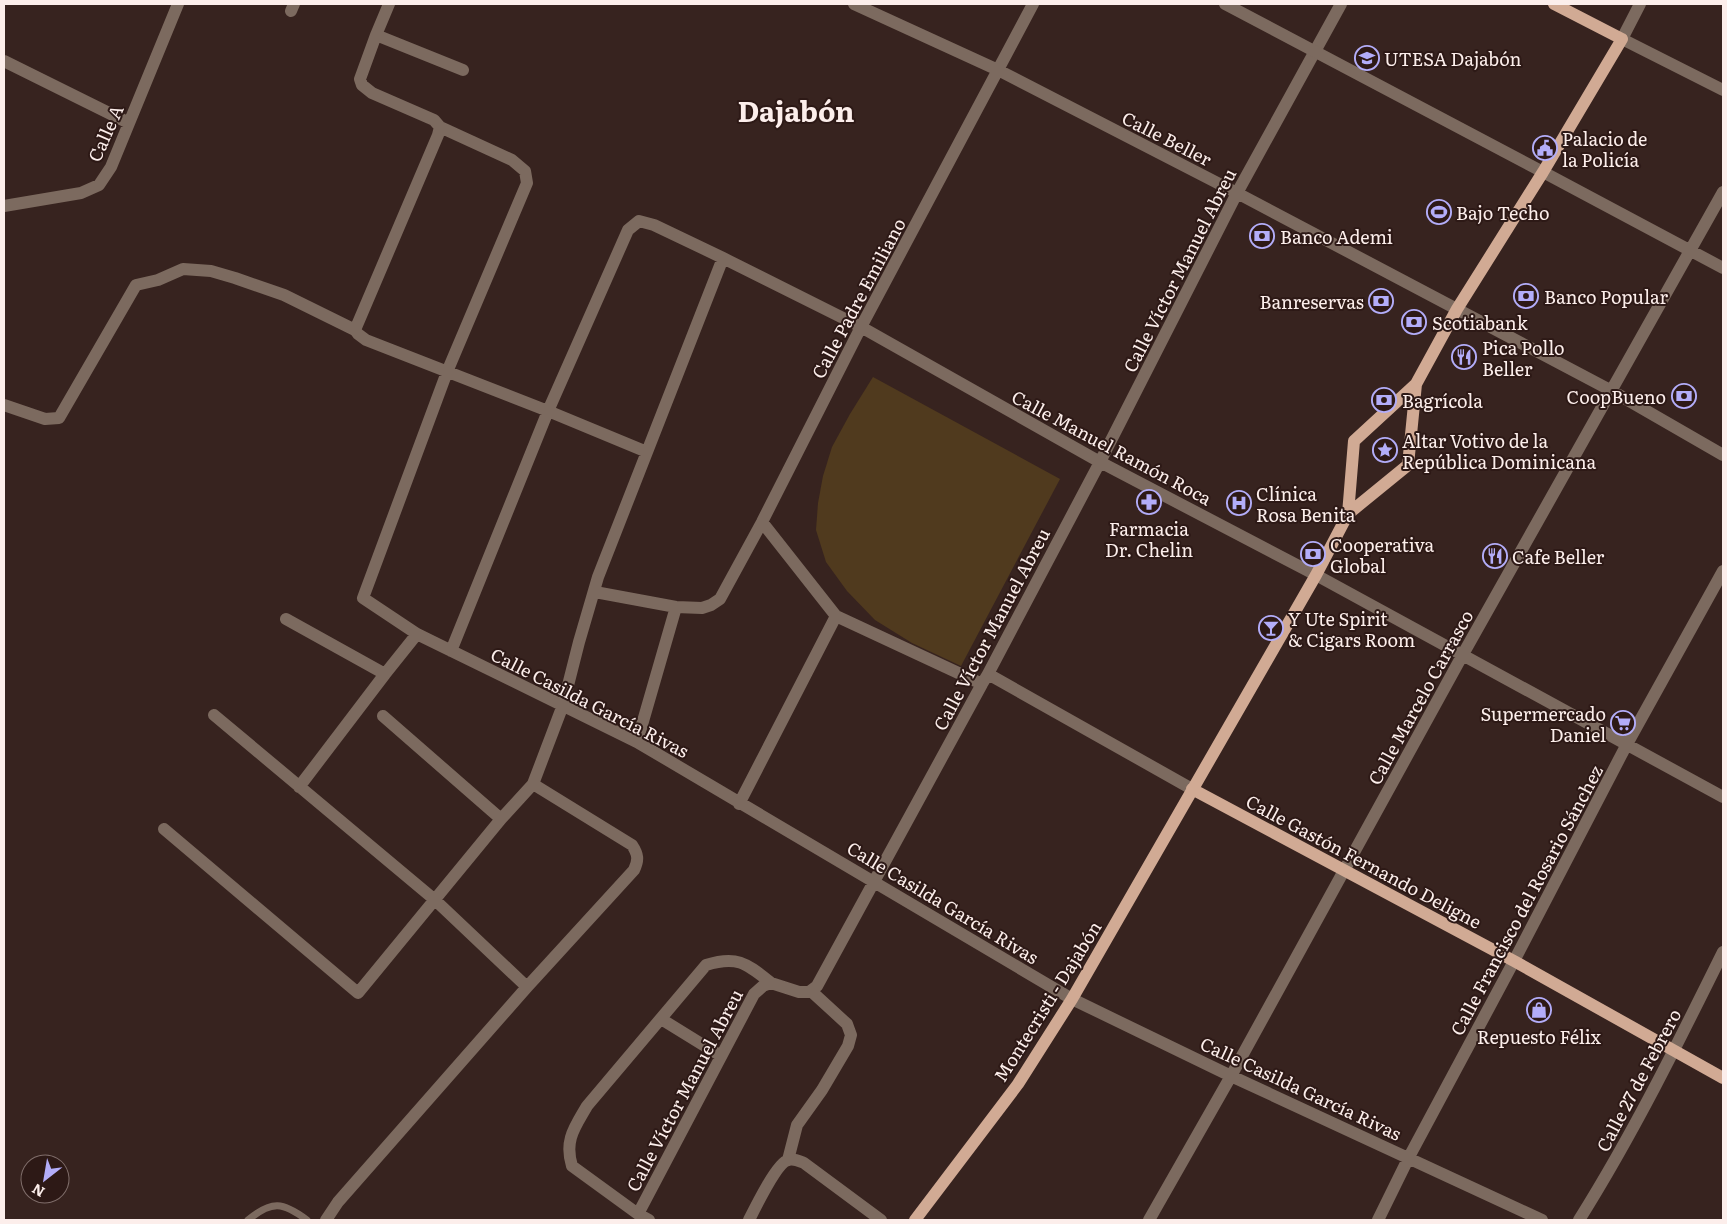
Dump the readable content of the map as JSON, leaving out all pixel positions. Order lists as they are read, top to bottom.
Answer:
{
  "streets": {
    "main road": ["Calle Gastón Fernando Deligne", "Montecristi - Dajabón"],
    "street": [
      "Calle A",
      "Calle Beller",
      "Calle Víctor Manuel Abreu",
      "Calle Padre Emiliano",
      "Calle Manuel Ramón Roca",
      "Calle Marcelo Carrasco",
      "Calle Casilda García Rivas",
      "Calle Francisco del Rosario Sánchez",
      "Calle 27 de Febrero"
    ]
  },
  "crossings": [
    ["Calle Beller", "Calle Víctor Manuel Abreu"],
    ["Calle Beller", "Calle Padre Emiliano"],
    ["Calle Beller", "Calle Marcelo Carrasco"],
    ["Calle Víctor Manuel Abreu", "Calle Manuel Ramón Roca"],
    ["Calle Víctor Manuel Abreu", "Calle Casilda García Rivas"],
    ["Calle Víctor Manuel Abreu", "Calle Gastón Fernando Deligne"],
    ["Calle Padre Emiliano", "Calle Manuel Ramón Roca"],
    ["Calle Manuel Ramón Roca", "Calle Marcelo Carrasco"],
    ["Calle Manuel Ramón Roca", "Calle Francisco del Rosario Sánchez"],
    ["Calle Manuel Ramón Roca", "Montecristi - Dajabón"],
    ["Calle Marcelo Carrasco", "Calle Casilda García Rivas"],
    ["Calle Marcelo Carrasco", "Calle Gastón Fernando Deligne"],
    ["Calle Casilda García Rivas", "Calle Francisco del Rosario Sánchez"],
    ["Calle Casilda García Rivas", "Montecristi - Dajabón"],
    ["Calle Gastón Fernando Deligne", "Calle Francisco del Rosario Sánchez"],
    ["Calle Gastón Fernando Deligne", "Montecristi - Dajabón"],
    ["Calle Gastón Fernando Deligne", "Calle 27 de Febrero"]
  ],
  "districts": ["Dajabón"],
  "places": {
    "school or university": ["UTESA Dajabón"],
    "public building": ["Palacio de la Policía"],
    "sports": ["Bajo Techo"],
    "bank": [
      "Banco Ademi",
      "Banco Popular",
      "Banreservas",
      "Scotiabank",
      "CoopBueno",
      "Bagrícola",
      "Cooperativa Global"
    ],
    "restaurant": ["Pica Pollo Beller", "Cafe Beller"],
    "place": ["Altar Votivo de la República Dominicana"],
    "pharmacy": ["Farmacia Dr. Chelin"],
    "hospital": ["Clínica Rosa Benita"],
    "bar": ["Y Ute Spirit & Cigars Room"],
    "supermarket": ["Supermercado Daniel"],
    "shop": ["Repuesto Félix"]
  },
  "north": "bottom left"
}
